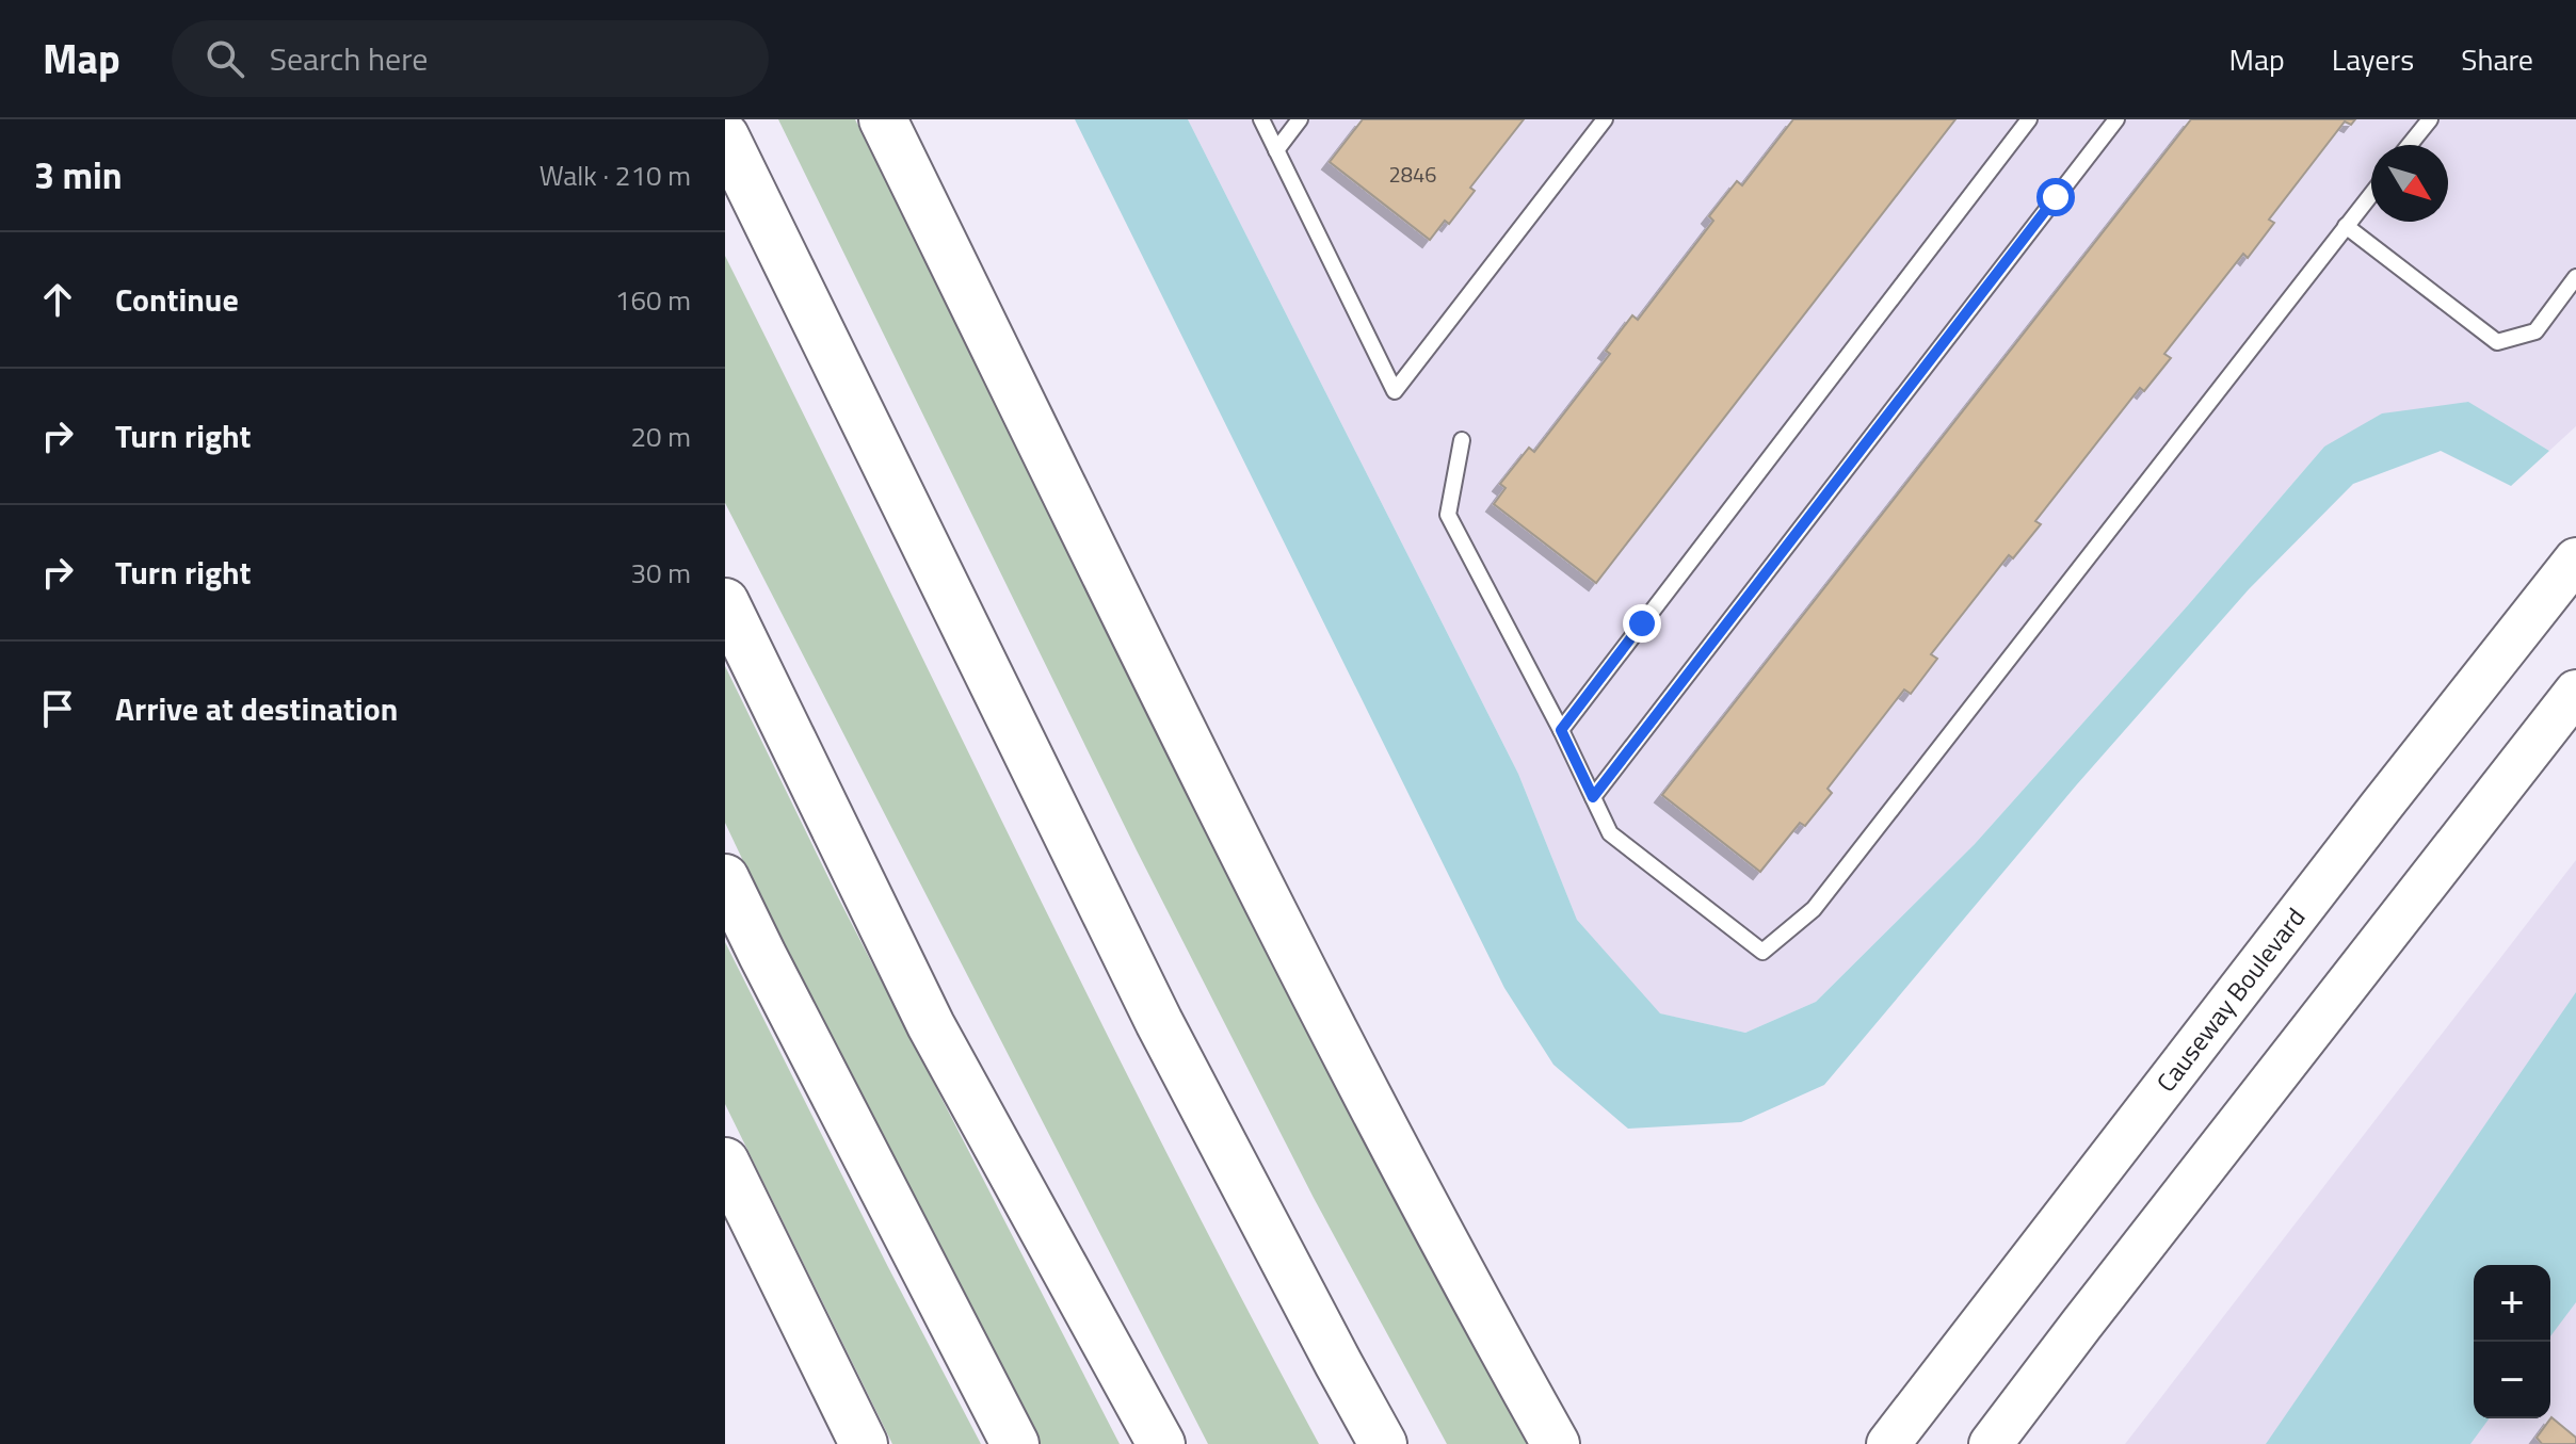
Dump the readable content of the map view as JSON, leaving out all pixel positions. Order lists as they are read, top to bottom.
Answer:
{
  "streets": {
    "main road": ["Causeway Boulevard"]
  },
  "house_numbers": ["2846"],
  "north": "bottom right",
  "page": {
    "header": "Map",
    "search": "Search here",
    "nav": ["Map", "Layers", "Share"],
    "heading": ["3 min", "Walk · 210 m"],
    "list": [
      ["Continue", "160 m"],
      ["Turn right", "20 m"],
      ["Turn right", "30 m"],
      "Arrive at destination"
    ],
    "map_buttons": ["+", "−"]
  }
}
